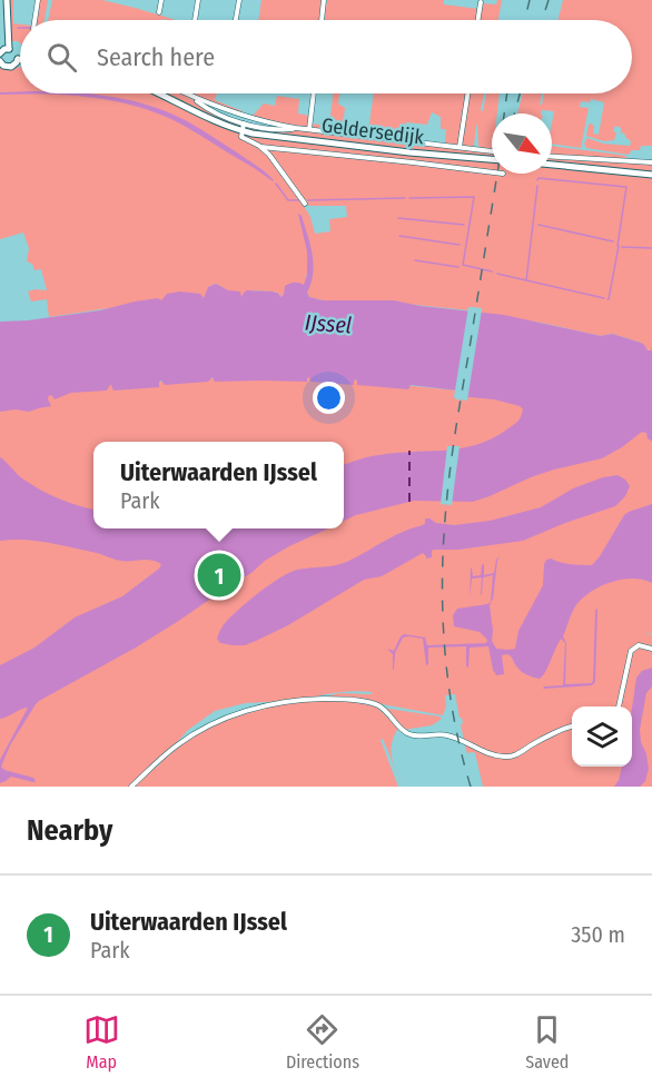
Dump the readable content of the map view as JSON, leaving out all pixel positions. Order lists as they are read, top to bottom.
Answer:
{
  "streets": {
    "main road": ["Geldersedijk"]
  },
  "water": ["IJssel"],
  "north": "bottom right",
  "page": {
    "search": "Search here",
    "popup": ["Uiterwaarden IJssel", "Park"],
    "pins": "1",
    "heading": "Nearby",
    "list": [
      {
        "mark": "1",
        "name": "Uiterwaarden IJssel",
        "note": "Park",
        "value": "350 m"
      }
    ],
    "nav": ["Map", "Directions", "Saved"]
  }
}
